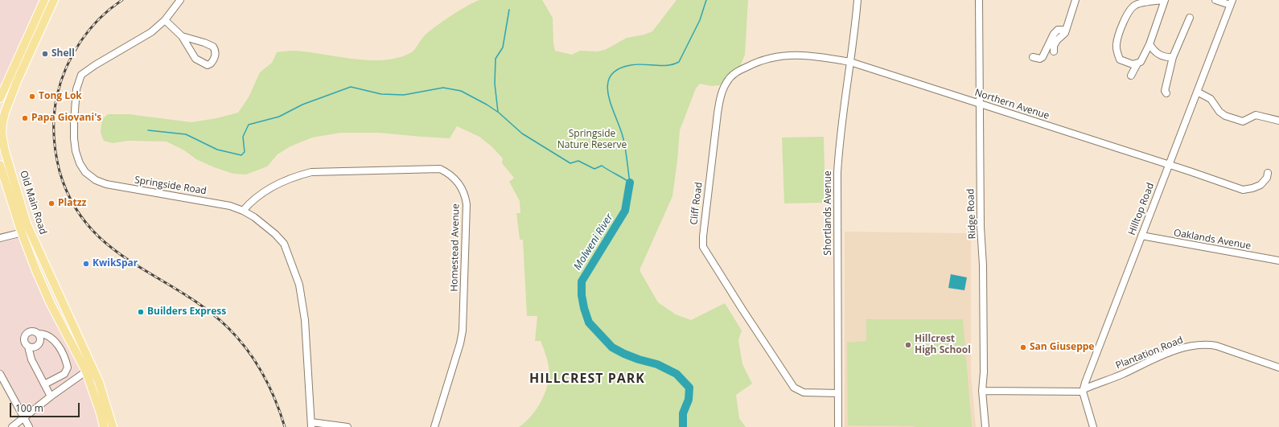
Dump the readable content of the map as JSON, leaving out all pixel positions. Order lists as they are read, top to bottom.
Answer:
{
  "streets": {
    "main road": ["Old Main Road"],
    "street": [
      "Northern Avenue",
      "Springside Road",
      "Cliff Road",
      "Hilltop Road",
      "Shortlands Avenue",
      "Ridge Road",
      "Oaklands Avenue",
      "Homestead Avenue",
      "Plantation Road"
    ]
  },
  "crossings": [
    ["Northern Avenue", "Cliff Road"],
    ["Northern Avenue", "Hilltop Road"],
    ["Northern Avenue", "Shortlands Avenue"],
    ["Northern Avenue", "Ridge Road"],
    ["Springside Road", "Homestead Avenue"],
    ["Cliff Road", "Shortlands Avenue"],
    ["Hilltop Road", "Oaklands Avenue"],
    ["Hilltop Road", "Plantation Road"],
    ["Ridge Road", "Plantation Road"]
  ],
  "districts": ["HILLCREST PARK"],
  "water": ["Molweni River"],
  "parks": ["Springside Nature Reserve"],
  "places": [
    "Shell",
    "Tong Lok",
    "Papa Giovani's",
    "Platzz",
    "KwikSpar",
    "Builders Express",
    "Hillcrest High School",
    "San Giuseppe"
  ],
  "scale_bar": "100 m"
}
